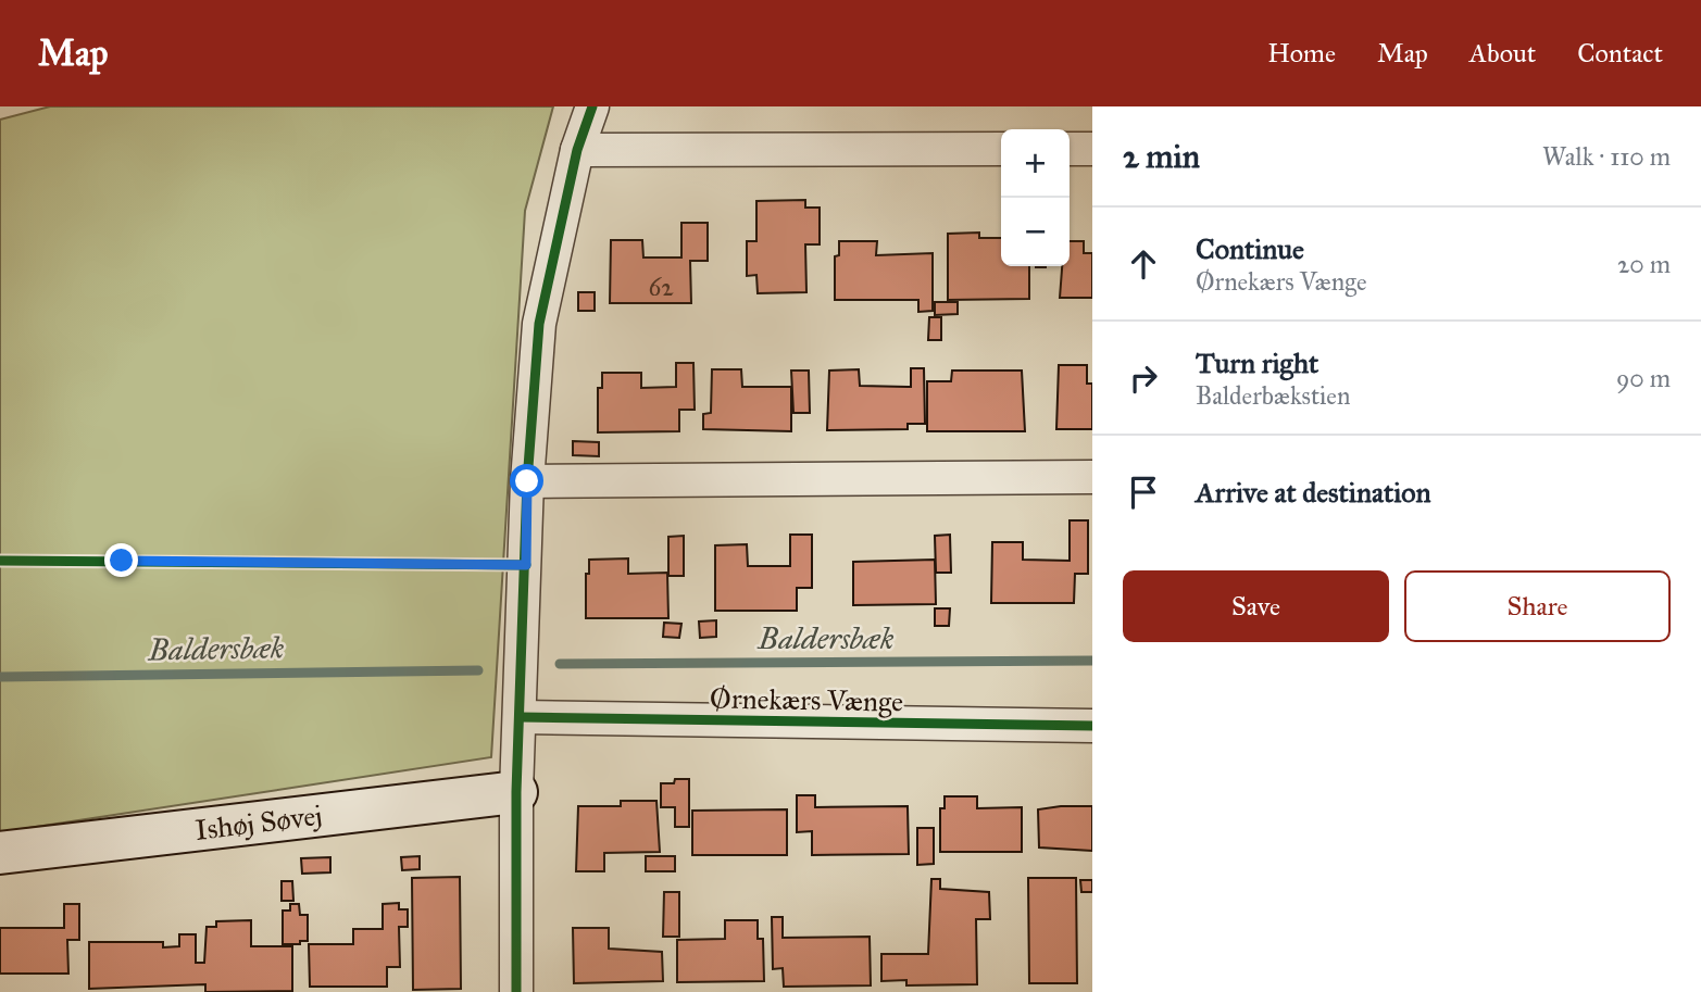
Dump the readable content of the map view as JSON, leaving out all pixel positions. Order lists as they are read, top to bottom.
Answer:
{
  "streets": {
    "street": ["Ørnekærs Vænge", "Ishøj Søvej"]
  },
  "water": ["Baldersbæk"],
  "house_numbers": ["62"],
  "page": {
    "header": "Map",
    "nav": [
      "Home",
      "Map",
      "About",
      "Contact"
    ],
    "heading": ["2 min", "Walk · 110 m"],
    "map_buttons": ["+", "−"],
    "list": [
      ["Continue", "Ørnekærs Vænge", "20 m"],
      ["Turn right", "Balderbækstien", "90 m"],
      "Arrive at destination"
    ],
    "buttons": ["Save", "Share"]
  }
}
